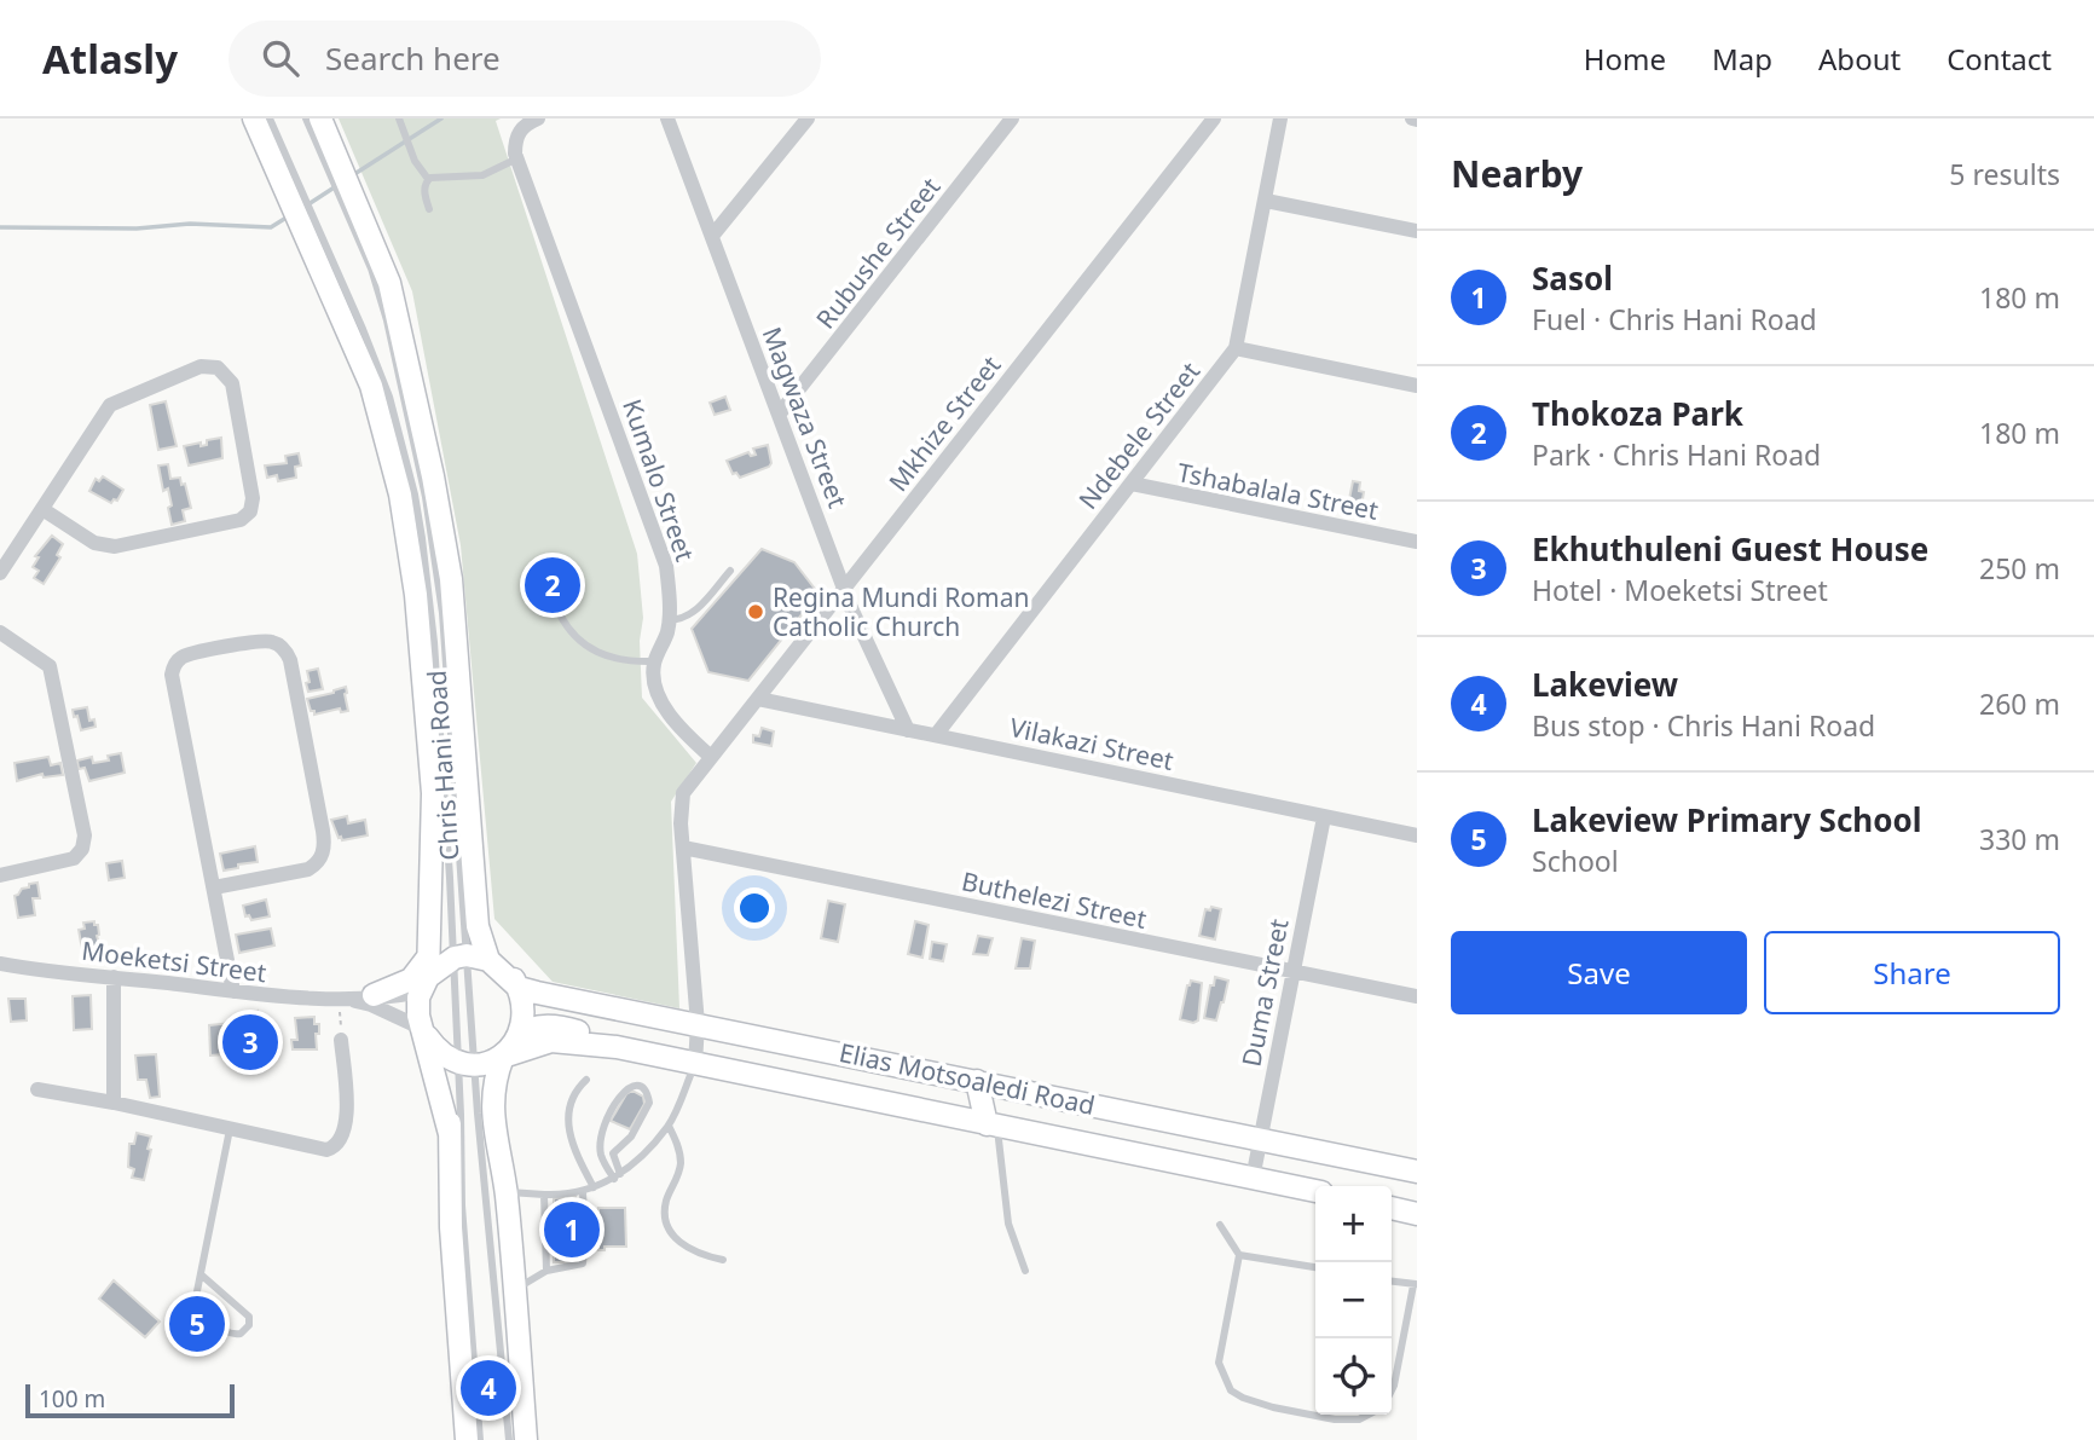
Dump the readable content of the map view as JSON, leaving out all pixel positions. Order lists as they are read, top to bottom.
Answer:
{
  "streets": {
    "main road": ["Chris Hani Road", "Elias Motsoaledi Road"],
    "street": [
      "Rubushe Street",
      "Magwaza Street",
      "Mkhize Street",
      "Ndebele Street",
      "Kumalo Street",
      "Tshabalala Street",
      "Vilakazi Street",
      "Buthelezi Street",
      "Moeketsi Street",
      "Duma Street"
    ]
  },
  "crossings": [
    ["Rubushe Street", "Magwaza Street"],
    ["Magwaza Street", "Mkhize Street"],
    ["Magwaza Street", "Vilakazi Street"],
    ["Mkhize Street", "Vilakazi Street"],
    ["Ndebele Street", "Tshabalala Street"],
    ["Ndebele Street", "Vilakazi Street"],
    ["Vilakazi Street", "Duma Street"],
    ["Chris Hani Road", "Moeketsi Street"],
    ["Chris Hani Road", "Elias Motsoaledi Road"],
    ["Buthelezi Street", "Duma Street"],
    ["Moeketsi Street", "Elias Motsoaledi Road"],
    ["Duma Street", "Elias Motsoaledi Road"]
  ],
  "places": ["Regina Mundi Roman Catholic Church"],
  "scale_bar": "100 m",
  "page": {
    "header": "Atlasly",
    "search": "Search here",
    "nav": [
      "Home",
      "Map",
      "About",
      "Contact"
    ],
    "heading": ["Nearby", "5 results"],
    "list": [
      {
        "mark": "1",
        "name": "Sasol",
        "note": "Fuel · Chris Hani Road",
        "value": "180 m"
      },
      {
        "mark": "2",
        "name": "Thokoza Park",
        "note": "Park · Chris Hani Road",
        "value": "180 m"
      },
      {
        "mark": "3",
        "name": "Ekhuthuleni Guest House",
        "note": "Hotel · Moeketsi Street",
        "value": "250 m"
      },
      {
        "mark": "4",
        "name": "Lakeview",
        "note": "Bus stop · Chris Hani Road",
        "value": "260 m"
      },
      {
        "mark": "5",
        "name": "Lakeview Primary School",
        "note": "School",
        "value": "330 m"
      }
    ],
    "pins": [
      "2",
      "3",
      "1",
      "5",
      "4"
    ],
    "buttons": ["Save", "Share"],
    "map_buttons": ["+", "−"],
    "scale": "100 m"
  }
}
